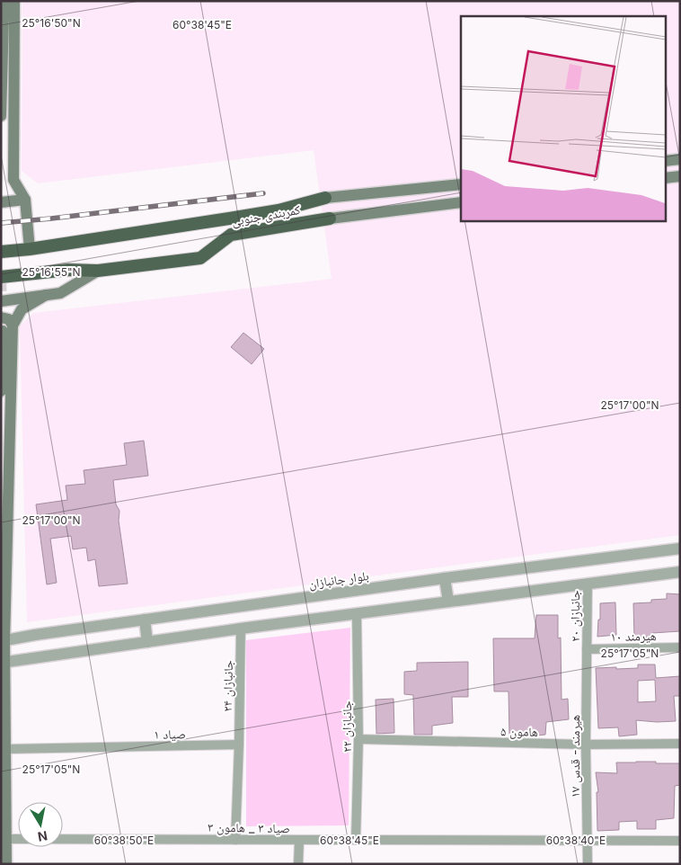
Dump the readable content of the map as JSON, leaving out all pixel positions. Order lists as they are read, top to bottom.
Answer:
{
  "streets": {
    "highway": ["کمربندی جنوبی"],
    "street": [
      "بلوار جانبازان",
      "جانبازان ۲۰",
      "هیرمند ۱۰",
      "جانبازان ۲۴",
      "جانبازان ۲۲",
      "هامون ۵",
      "صیاد ۱",
      "هیرمند - قدس ۱۷",
      "صیاد ۳ _ هامون ۳"
    ]
  },
  "crossings": [
    ["جانبازان ۲۰", "هیرمند ۱۰"],
    ["جانبازان ۲۰", "هیرمند - قدس ۱۷"],
    ["هیرمند ۱۰", "هیرمند - قدس ۱۷"],
    ["جانبازان ۲۴", "صیاد ۱"],
    ["جانبازان ۲۲", "هامون ۵"],
    ["جانبازان ۲۲", "صیاد ۳ _ هامون ۳"],
    ["هامون ۵", "هیرمند - قدس ۱۷"],
    ["هیرمند - قدس ۱۷", "صیاد ۳ _ هامون ۳"]
  ],
  "north": "bottom",
  "coordinates": [
    "25°16'50\"N",
    "60°38'45\"E",
    "25°16'55\"N",
    "25°17'00\"N",
    "25°17'05\"N",
    "60°38'50\"E",
    "60°38'40\"E"
  ]
}
